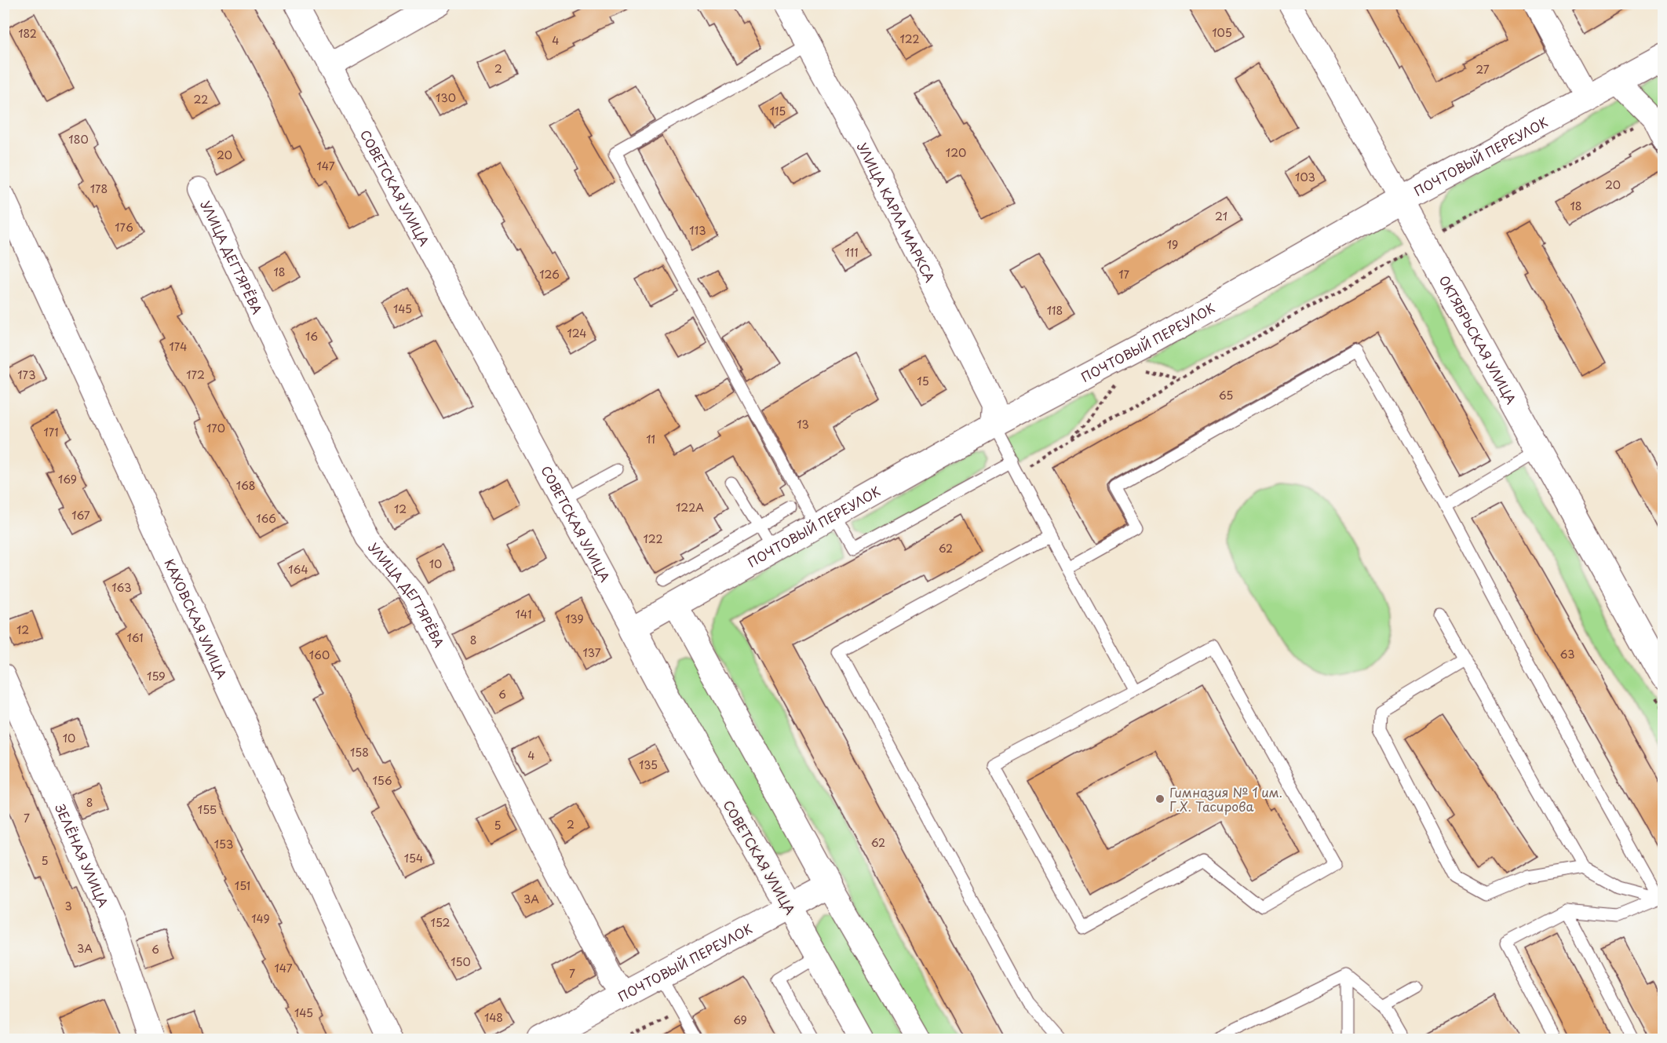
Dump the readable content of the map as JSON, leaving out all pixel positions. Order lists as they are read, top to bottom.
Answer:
{
  "streets": {
    "main road": ["ПОЧТОВЫЙ ПЕРЕУЛОК", "СОВЕТСКАЯ УЛИЦА", "ОКТЯБРЬСКАЯ УЛИЦА"],
    "street": [
      "УЛИЦА КАРЛА МАРКСА",
      "УЛИЦА ДЕГТЯРЁВА",
      "КАХОВСКАЯ УЛИЦА",
      "ЗЕЛЁНАЯ УЛИЦА"
    ]
  },
  "crossings": [
    ["ПОЧТОВЫЙ ПЕРЕУЛОК", "СОВЕТСКАЯ УЛИЦА"],
    ["ПОЧТОВЫЙ ПЕРЕУЛОК", "УЛИЦА КАРЛА МАРКСА"],
    ["ПОЧТОВЫЙ ПЕРЕУЛОК", "УЛИЦА ДЕГТЯРЁВА"],
    ["ПОЧТОВЫЙ ПЕРЕУЛОК", "ОКТЯБРЬСКАЯ УЛИЦА"]
  ],
  "places": ["Гимназия № 1 им. Г.Х. Тасирова"],
  "house_numbers": [
    "105",
    "182",
    "122",
    "4",
    "2",
    "27",
    "130",
    "22",
    "115",
    "180",
    "120",
    "20",
    "147",
    "103",
    "20",
    "178",
    "18",
    "21",
    "176",
    "113",
    "19",
    "111",
    "18",
    "126",
    "17",
    "145",
    "118",
    "124",
    "16",
    "174",
    "173",
    "172",
    "15",
    "65",
    "13",
    "170",
    "171",
    "11",
    "169",
    "168",
    "122А",
    "12",
    "167",
    "166",
    "122",
    "62",
    "10",
    "164",
    "163",
    "141",
    "139",
    "12",
    "161",
    "8",
    "137",
    "63",
    "160",
    "159",
    "6",
    "10",
    "158",
    "4",
    "135",
    "156",
    "8",
    "155",
    "7",
    "2",
    "5",
    "62",
    "153",
    "154",
    "5",
    "151",
    "3А",
    "3",
    "149",
    "152",
    "3А",
    "6",
    "150",
    "147",
    "7",
    "145",
    "148",
    "69"
  ]
}
